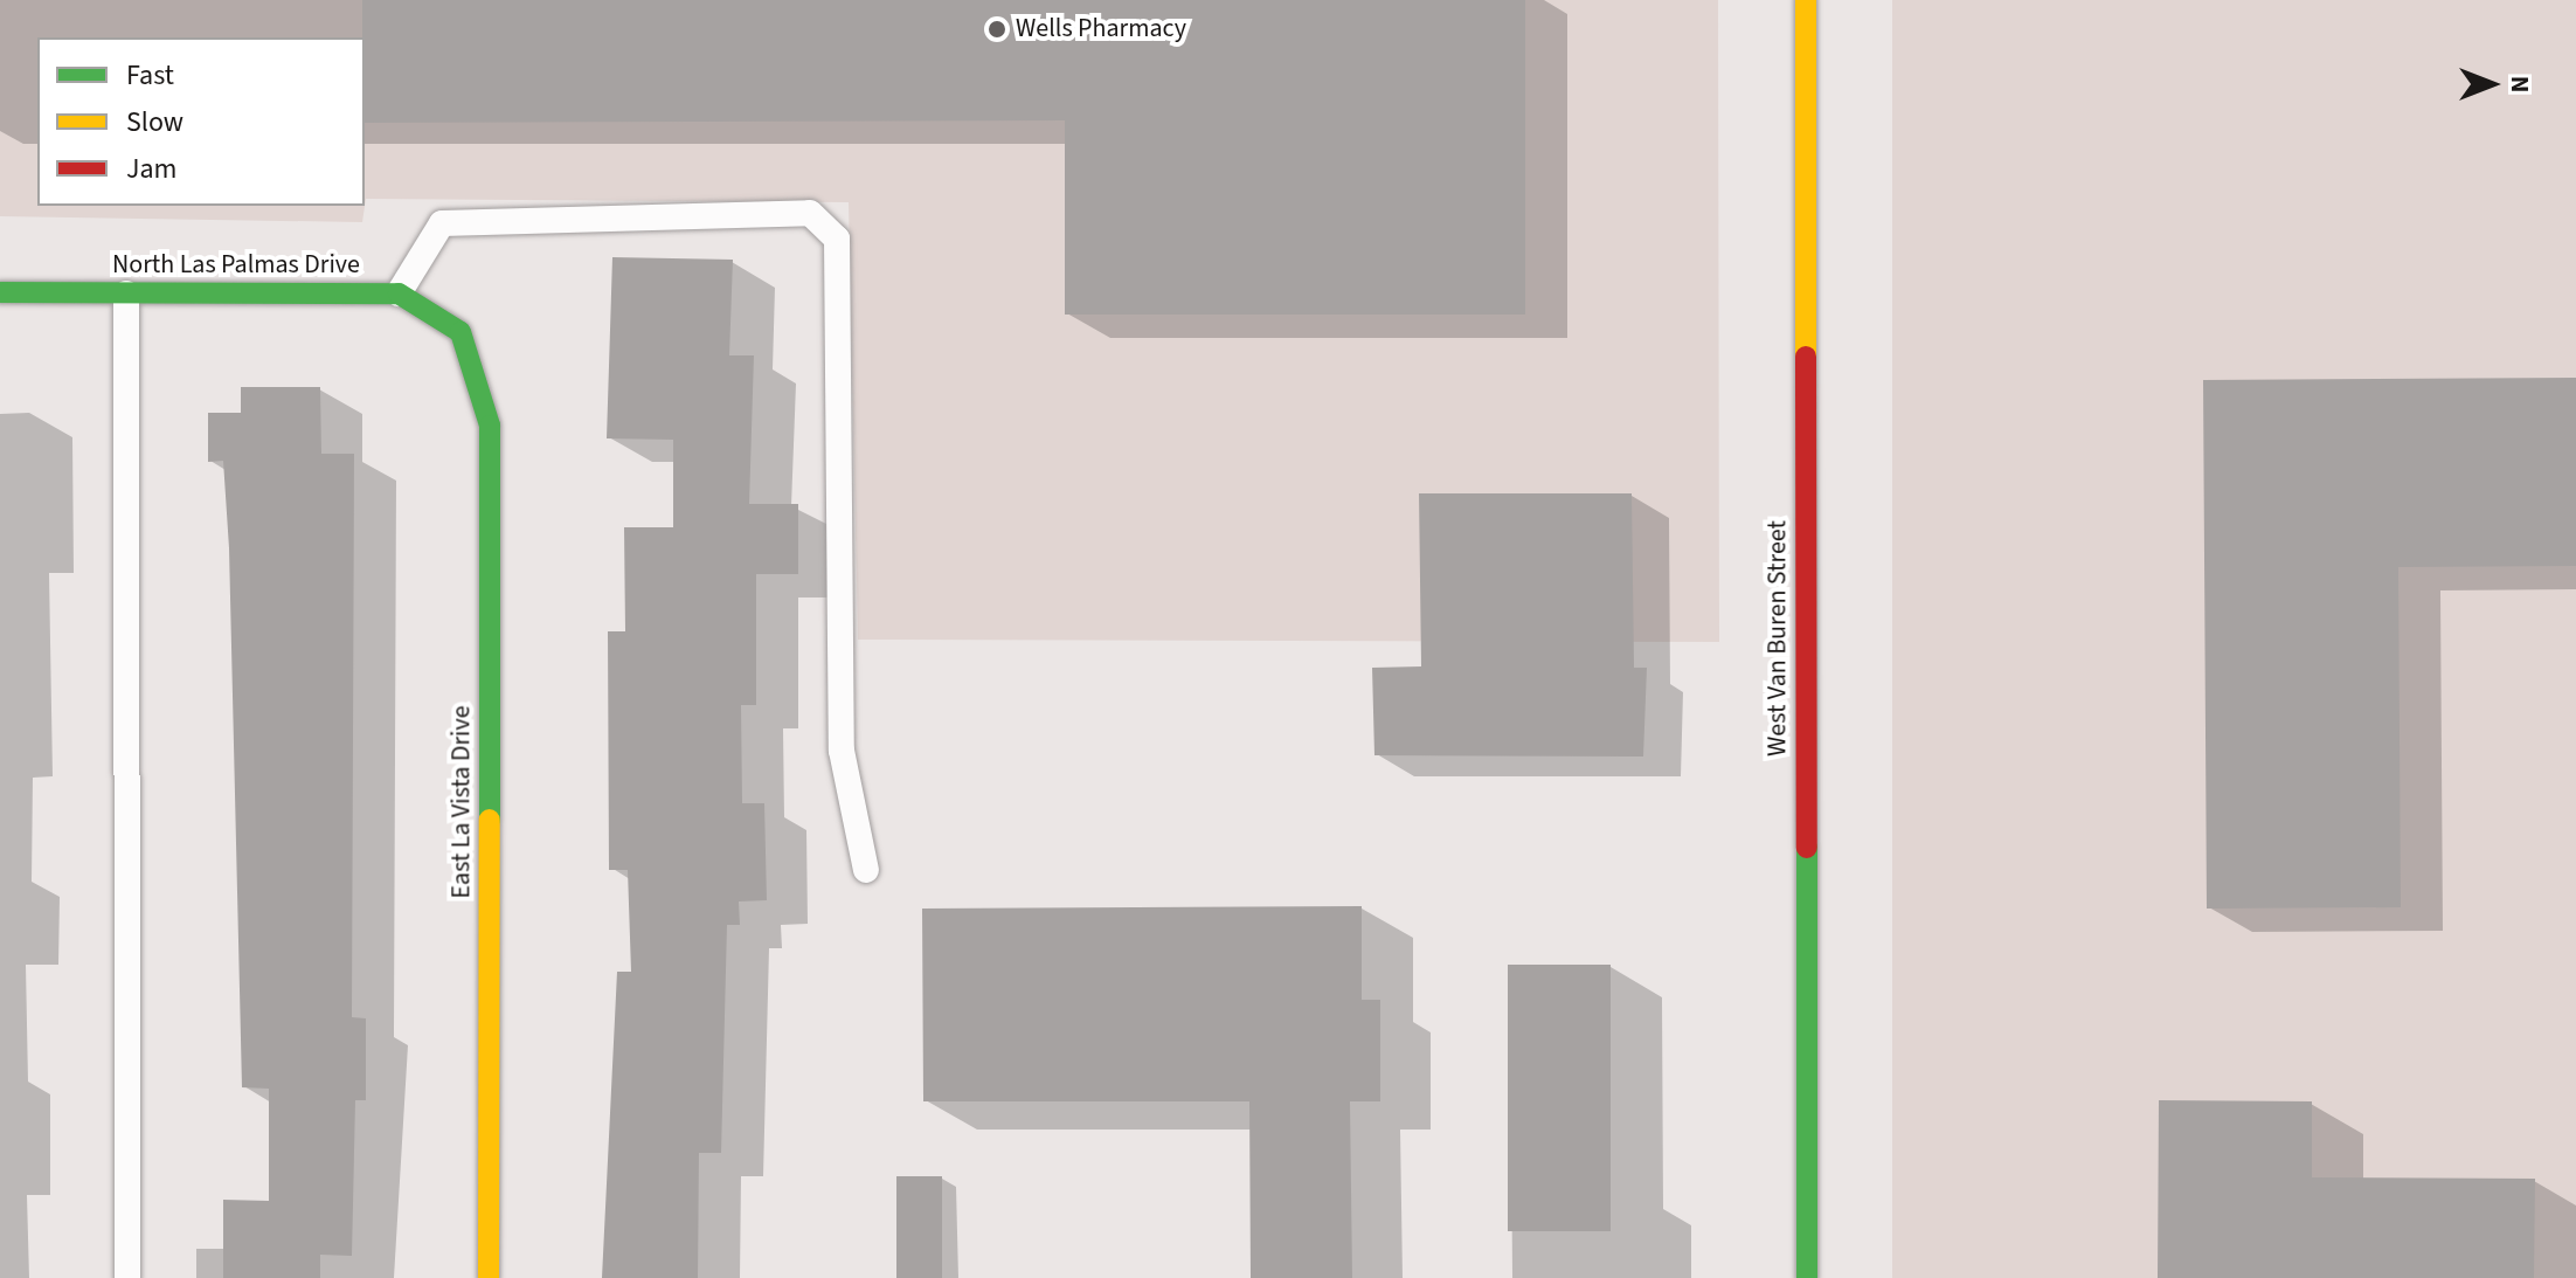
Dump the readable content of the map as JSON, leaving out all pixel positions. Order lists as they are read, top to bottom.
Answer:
{
  "streets": {
    "street": ["North Las Palmas Drive", "West Van Buren Street", "East La Vista Drive"]
  },
  "crossings": [
    ["North Las Palmas Drive", "East La Vista Drive"]
  ],
  "places": ["Wells Pharmacy"],
  "legend": ["Fast", "Slow", "Jam"],
  "north": "right"
}
